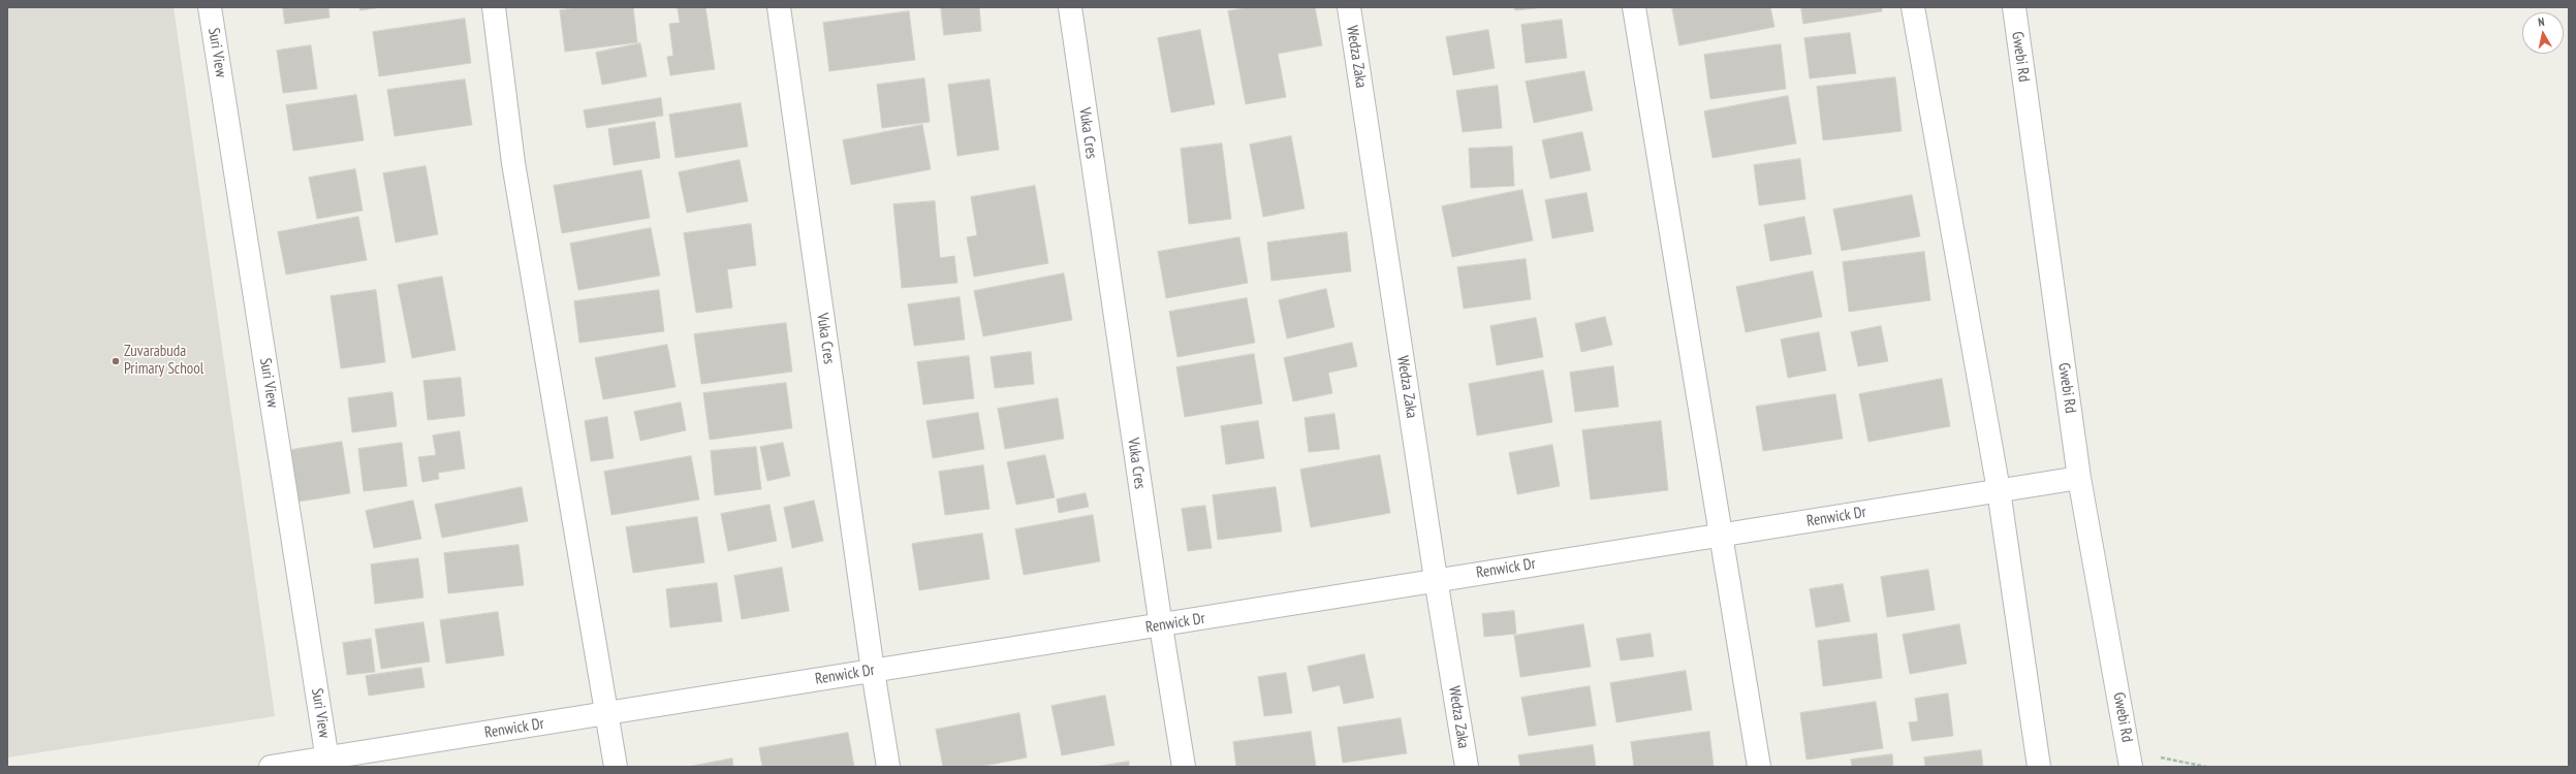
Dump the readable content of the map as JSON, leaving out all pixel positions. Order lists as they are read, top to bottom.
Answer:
{
  "streets": {
    "street": [
      "Suri View",
      "Wedza Zaka",
      "Gwebi Rd",
      "Vuka Cres",
      "Renwick Dr"
    ]
  },
  "crossings": [
    ["Suri View", "Renwick Dr"],
    ["Wedza Zaka", "Renwick Dr"],
    ["Gwebi Rd", "Renwick Dr"],
    ["Vuka Cres", "Renwick Dr"]
  ],
  "places": ["Zuvarabuda Primary School"],
  "north": "top"
}
